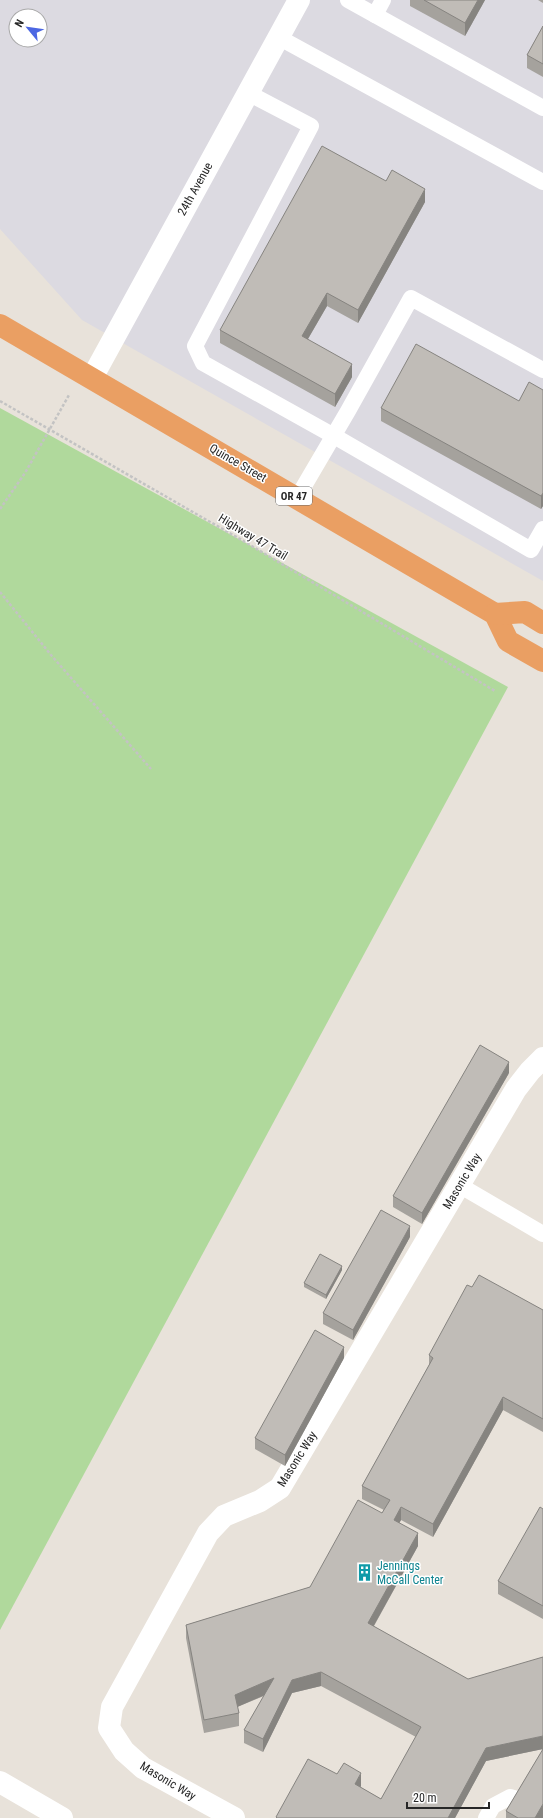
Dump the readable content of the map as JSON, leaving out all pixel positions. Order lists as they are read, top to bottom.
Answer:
{
  "streets": {
    "highway": ["Quince Street", "OR 47"],
    "street": ["24th Avenue", "Masonic Way"],
    "path": ["Highway 47 Trail"]
  },
  "crossings": [
    ["24th Avenue", "Quince Street"]
  ],
  "places": {
    "building": ["Jennings McCall Center"]
  },
  "scale_bar": "20 m",
  "north": "top left"
}
